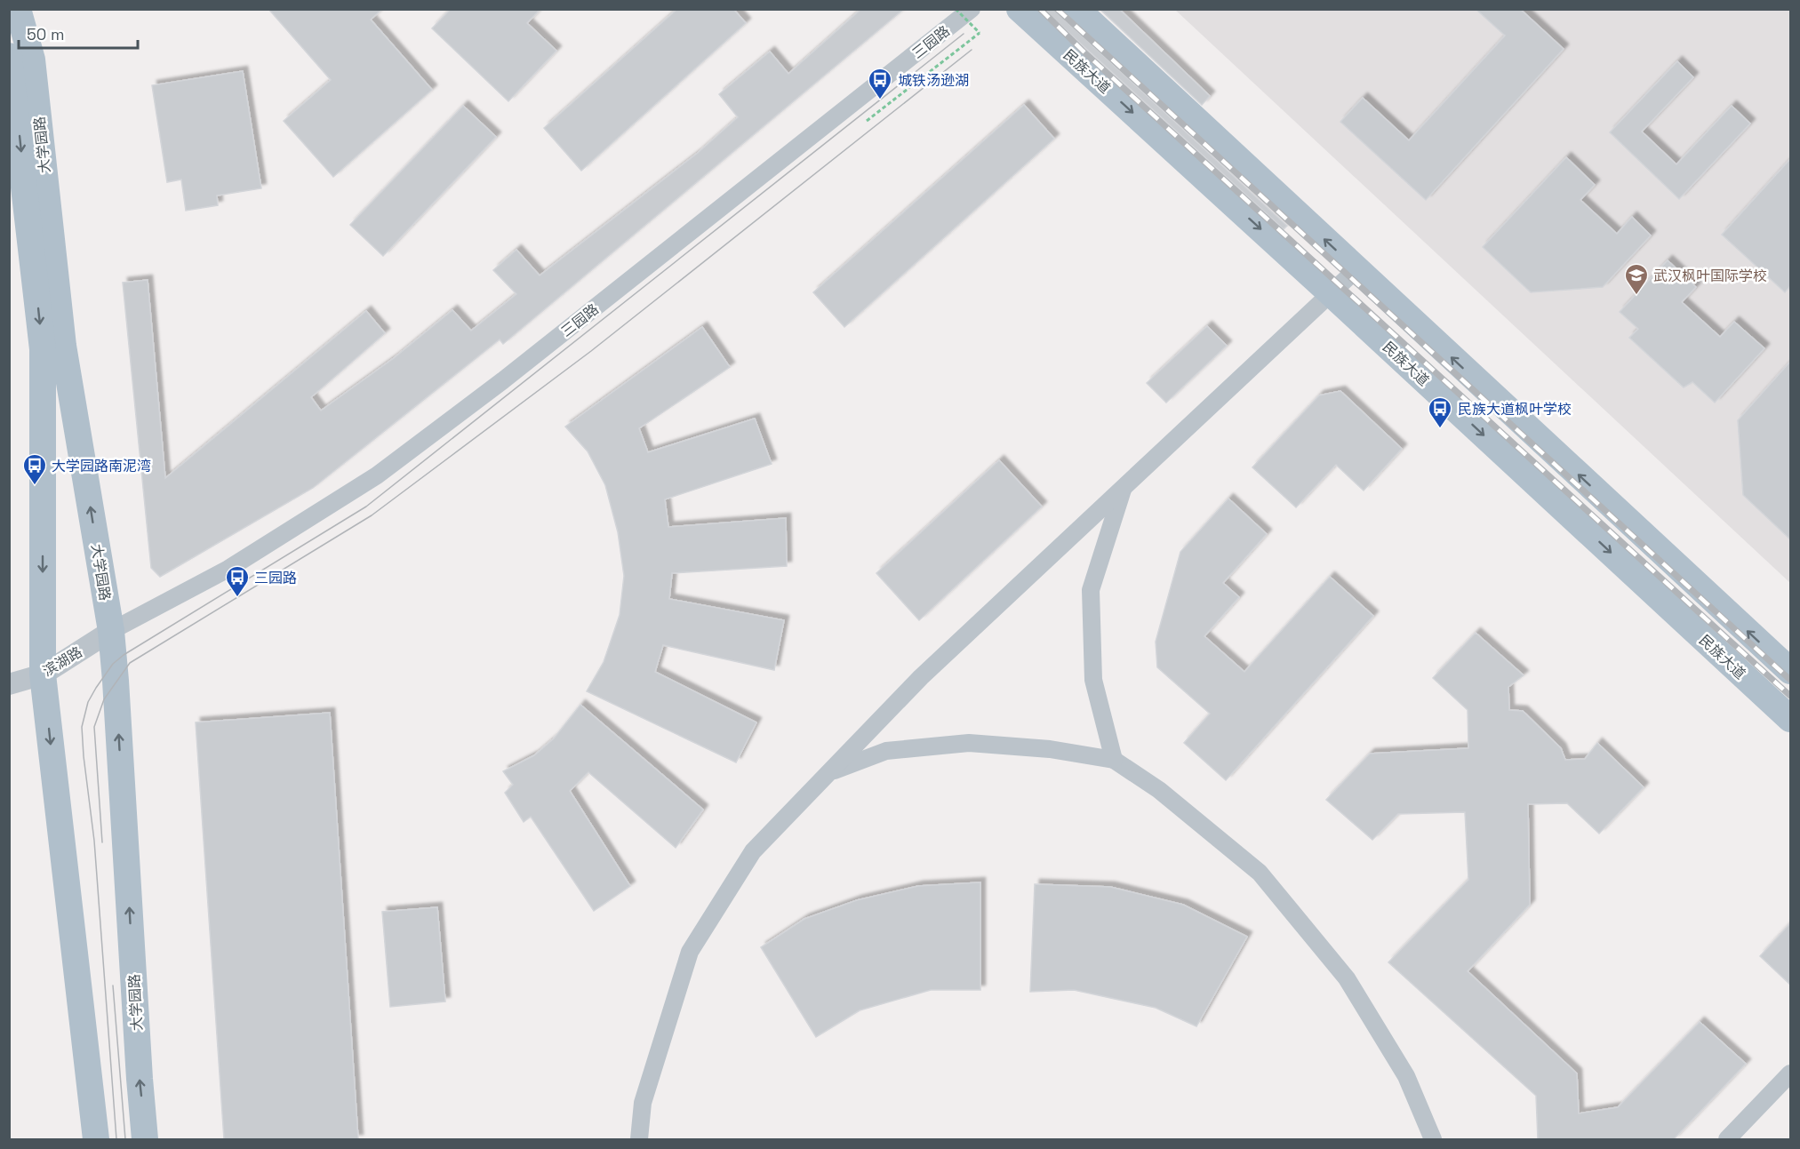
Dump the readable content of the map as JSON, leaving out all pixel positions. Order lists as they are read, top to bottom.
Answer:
{
  "streets": {
    "main road": ["民族大道", "大学园路"],
    "street": ["三园路", "滨湖路"]
  },
  "crossings": [
    ["三园路", "大学园路"],
    ["三园路", "滨湖路"],
    ["大学园路", "滨湖路"]
  ],
  "places": {
    "bus stop": [
      "城铁汤逊湖",
      "民族大道枫叶学校",
      "大学园路南泥湾",
      "三园路"
    ],
    "school or university": ["武汉枫叶国际学校"]
  },
  "scale_bar": "50 m"
}
